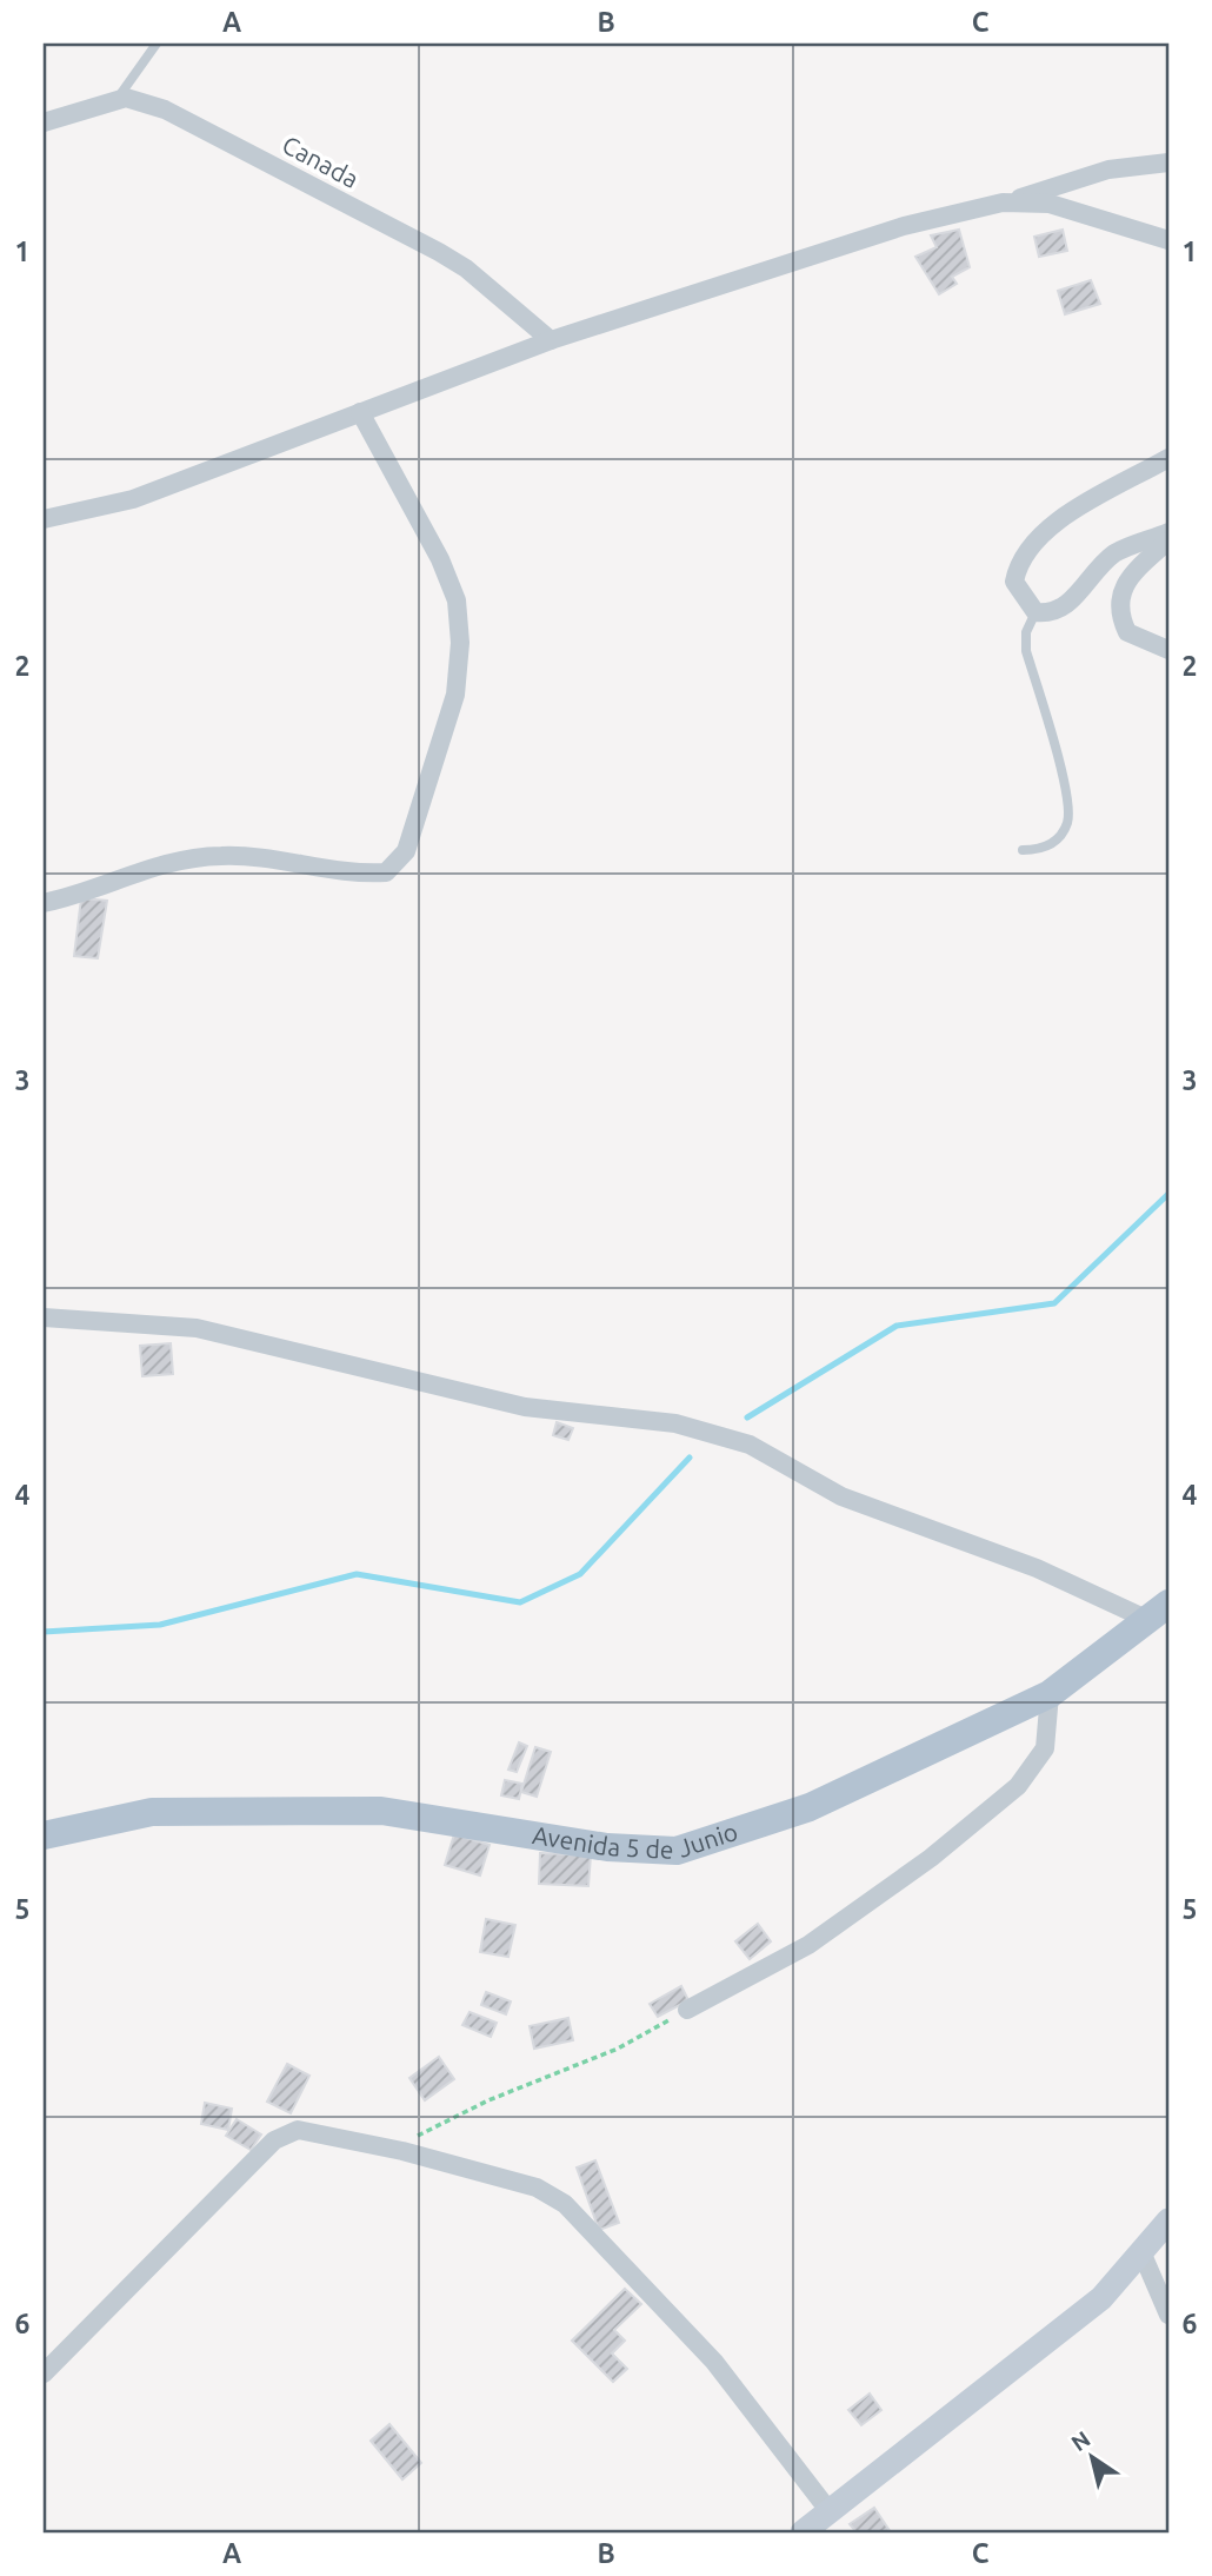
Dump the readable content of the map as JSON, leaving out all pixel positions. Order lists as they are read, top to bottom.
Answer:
{
  "streets": {
    "main road": ["Avenida 5 de Junio"],
    "street": ["Canada"]
  },
  "north": "top left",
  "grid": {
    "columns": ["A", "B", "C"],
    "rows": [
      "1",
      "2",
      "3",
      "4",
      "5",
      "6"
    ]
  }
}
